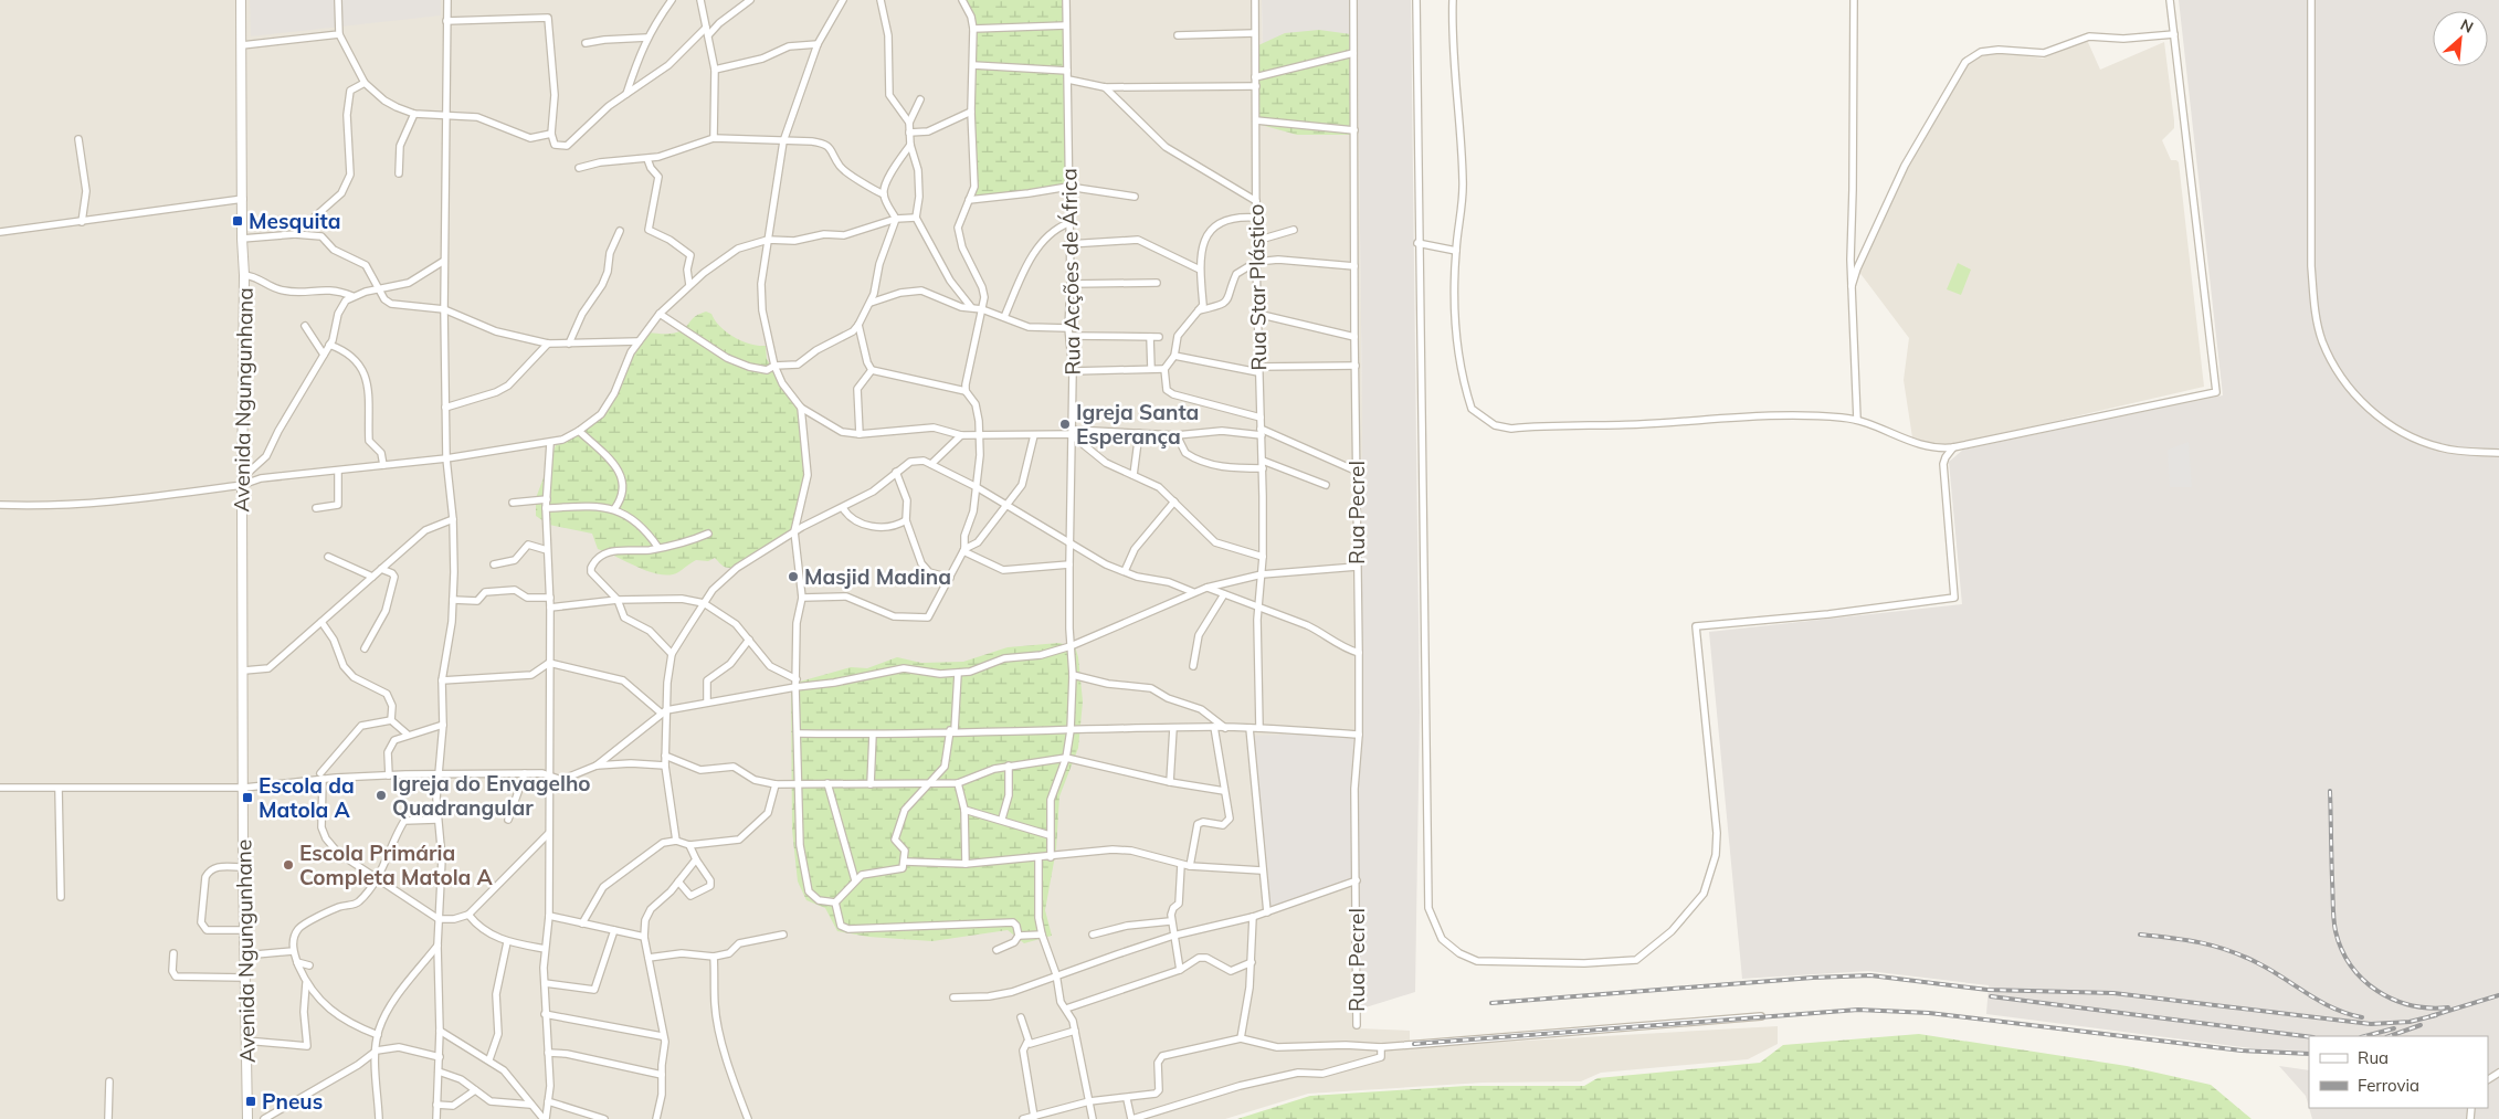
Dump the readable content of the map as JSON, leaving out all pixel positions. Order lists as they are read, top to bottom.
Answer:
{
  "streets": {
    "street": [
      "Rua Acções de África",
      "Rua Star Plástico",
      "Avenida Ngungunhana",
      "Rua Pecrel",
      "Avenida Ngungunhane"
    ]
  },
  "crossings": [
    ["Avenida Ngungunhana", "Avenida Ngungunhane"]
  ],
  "places": {
    "transit": ["Mesquita", "Escola da Matola A", "Pneus"],
    "other": [
      "Igreja Santa Esperança",
      "Masjid Madina",
      "Igreja do Envagelho Quadrangular",
      "Escola Primária Completa Matola A"
    ]
  },
  "legend": ["Rua", "Ferrovia"],
  "north": "top right"
}
